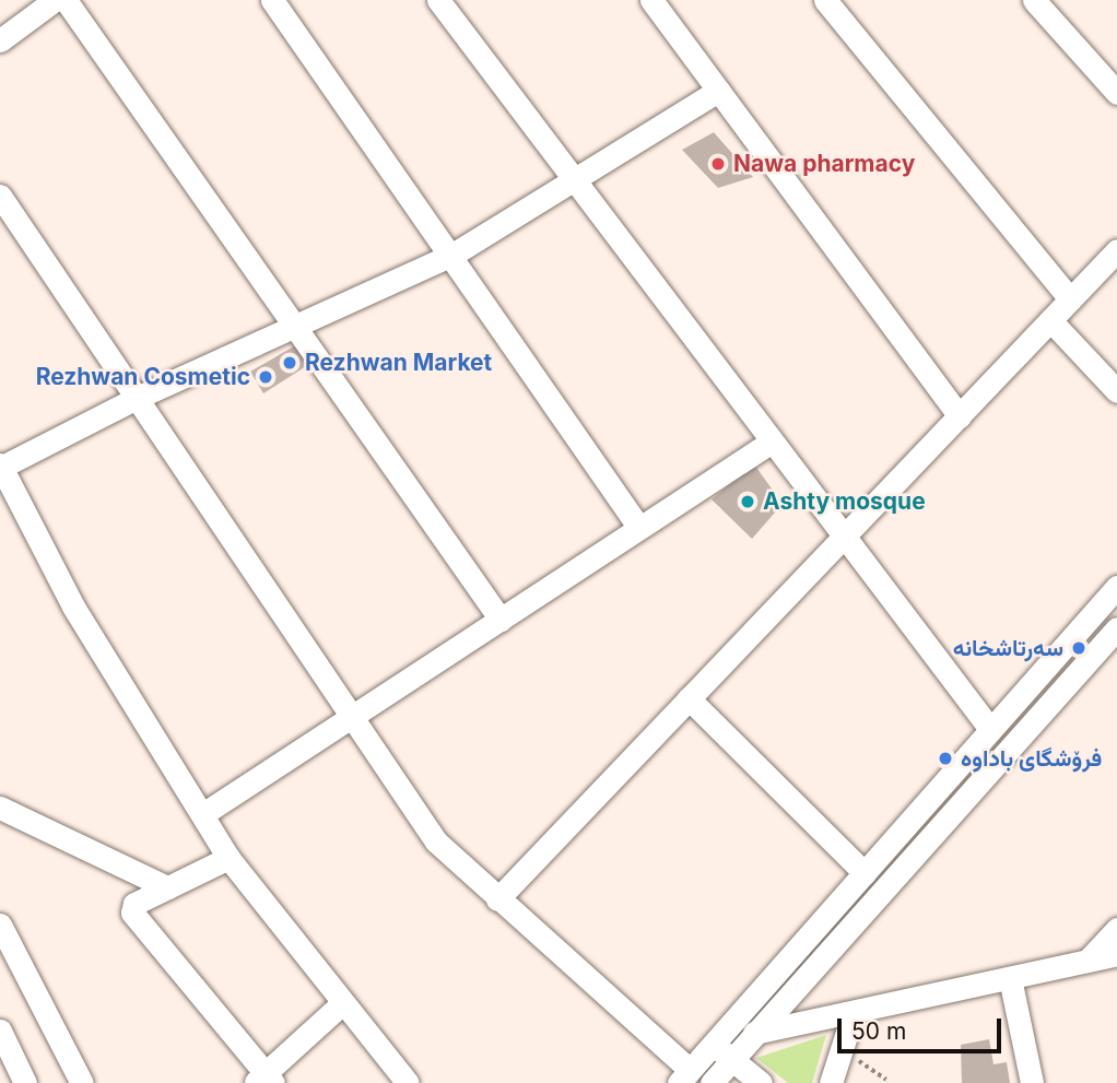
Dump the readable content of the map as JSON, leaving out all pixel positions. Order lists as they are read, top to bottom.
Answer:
{
  "places": [
    "Nawa pharmacy",
    "Rezhwan Market",
    "Rezhwan Cosmetic",
    "Ashty mosque",
    "سەرتاشخانە",
    "فرۆشگای باداوە"
  ],
  "scale_bar": "50 m"
}
